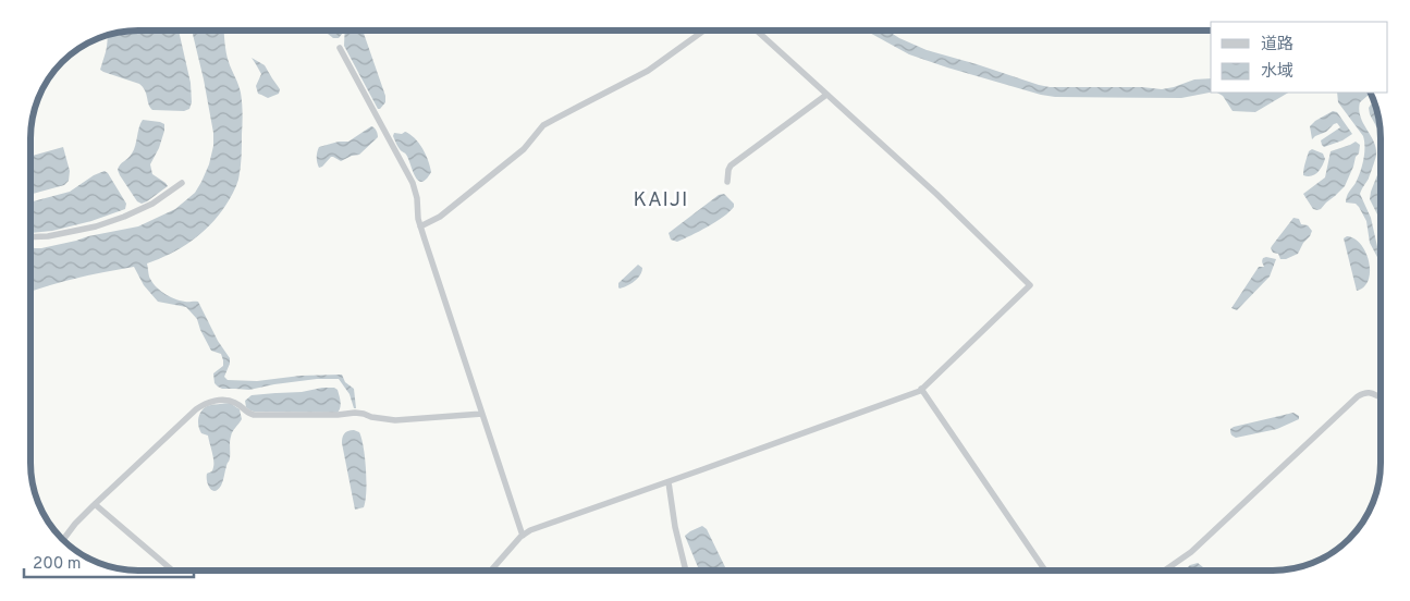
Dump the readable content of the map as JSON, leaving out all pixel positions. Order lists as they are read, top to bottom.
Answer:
{
  "districts": ["KAIJI"],
  "legend": ["道路", "水域"],
  "scale_bar": "200 m"
}
